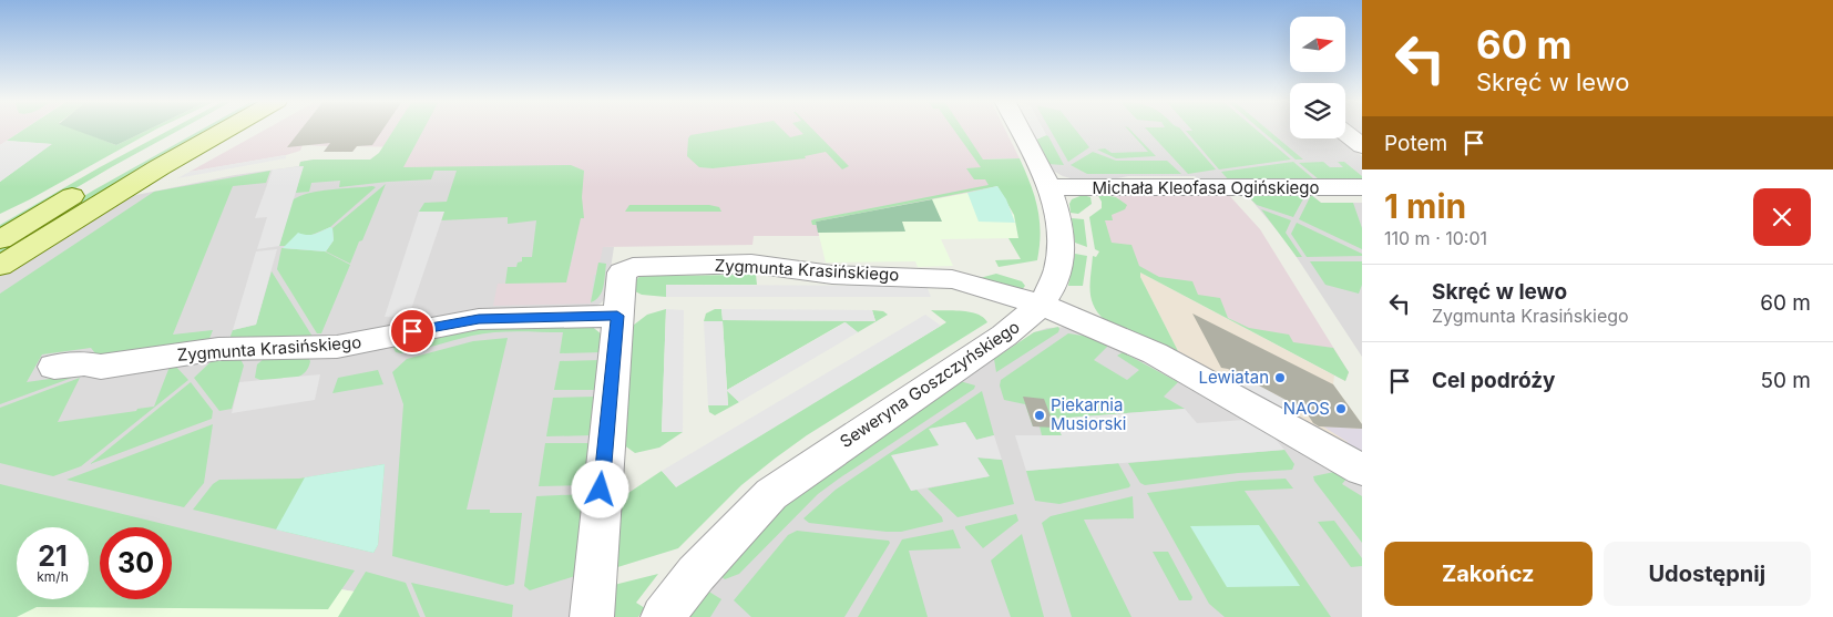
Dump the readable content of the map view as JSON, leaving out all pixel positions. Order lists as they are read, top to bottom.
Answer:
{
  "streets": {
    "street": ["Michała Kleofasa Ogińskiego", "Zygmunta Krasińskiego", "Seweryna Goszczyńskiego"]
  },
  "crossings": [
    ["Michała Kleofasa Ogińskiego", "Seweryna Goszczyńskiego"],
    ["Zygmunta Krasińskiego", "Seweryna Goszczyńskiego"]
  ],
  "places": ["Lewiatan", "NAOS", "Piekarnia Musiorski"],
  "north": "right",
  "page": {
    "turn": ["60 m", "Skręć w lewo"],
    "then": "Potem",
    "heading": ["1 min", "110 m · 10:01"],
    "list": [
      {
        "name": "Skręć w lewo",
        "note": "Zygmunta Krasińskiego",
        "value": "60 m"
      },
      {
        "name": "Cel podróży",
        "value": "50 m"
      }
    ],
    "speed": "21 km/h",
    "limit": "30",
    "buttons": ["Zakończ", "Udostępnij"]
  }
}
